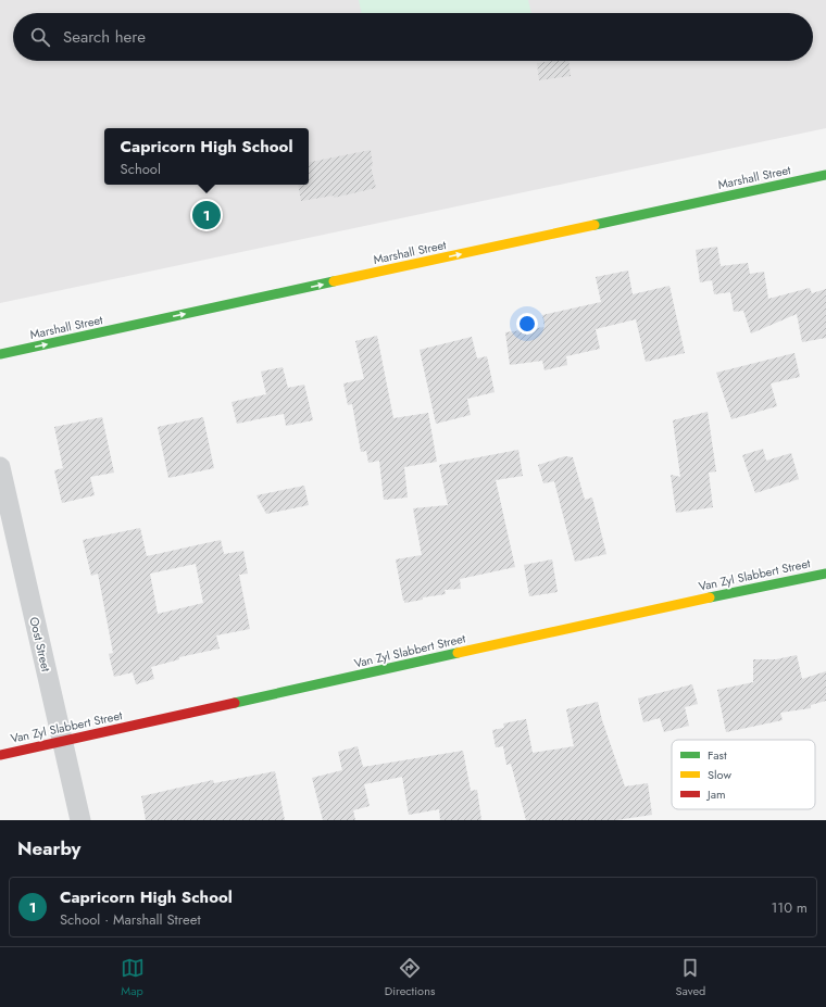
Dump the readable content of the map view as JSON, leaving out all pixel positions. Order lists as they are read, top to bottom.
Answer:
{
  "streets": {
    "street": ["Marshall Street", "Van Zyl Slabbert Street", "Oost Street"]
  },
  "crossings": [
    ["Van Zyl Slabbert Street", "Oost Street"]
  ],
  "one_way": ["Marshall Street"],
  "legend": ["Fast", "Slow", "Jam"],
  "page": {
    "search": "Search here",
    "popup": ["Capricorn High School", "School"],
    "pins": "1",
    "heading": "Nearby",
    "list": [
      {
        "mark": "1",
        "name": "Capricorn High School",
        "note": "School · Marshall Street",
        "value": "110 m"
      }
    ],
    "nav": ["Map", "Directions", "Saved"]
  }
}
